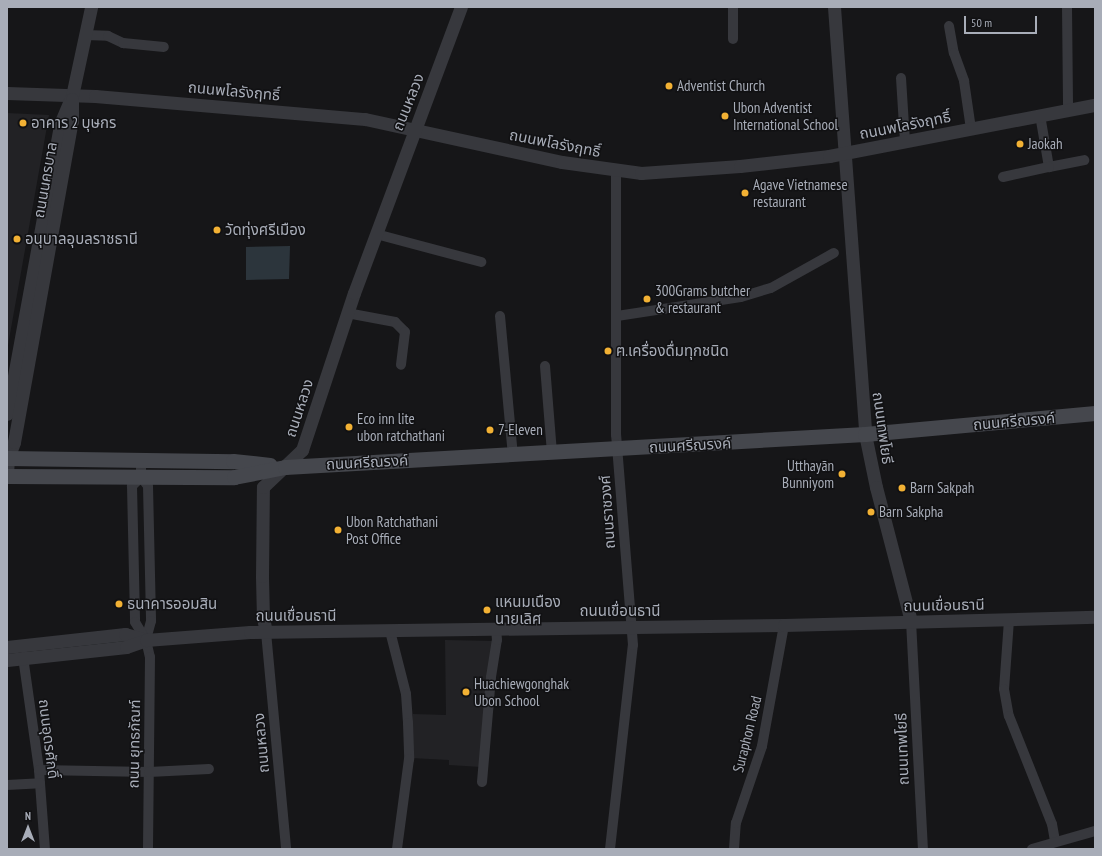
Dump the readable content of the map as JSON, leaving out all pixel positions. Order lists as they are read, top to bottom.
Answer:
{
  "streets": {
    "main road": ["ถนนศรีณรงค์"],
    "street": [
      "ถนนพโลรังฤทธิ์",
      "ถนนหลวง",
      "ถนนนครบาล",
      "ถนนเทพโยธี",
      "ถนนราชวงศ์",
      "ถนนเขื่อนธานี",
      "Suraphon Road",
      "ถนนอุดรศักดิ์",
      "ถนน ยุทธภัณฑ์"
    ]
  },
  "crossings": [
    ["ถนนพโลรังฤทธิ์", "ถนนหลวง"],
    ["ถนนพโลรังฤทธิ์", "ถนนนครบาล"],
    ["ถนนพโลรังฤทธิ์", "ถนนเทพโยธี"],
    ["ถนนพโลรังฤทธิ์", "ถนนราชวงศ์"],
    ["ถนนหลวง", "ถนนศรีณรงค์"],
    ["ถนนหลวง", "ถนนเขื่อนธานี"],
    ["ถนนนครบาล", "ถนนศรีณรงค์"],
    ["ถนนศรีณรงค์", "ถนนเทพโยธี"],
    ["ถนนศรีณรงค์", "ถนนราชวงศ์"],
    ["ถนนเทพโยธี", "ถนนเขื่อนธานี"],
    ["ถนนราชวงศ์", "ถนนเขื่อนธานี"],
    ["ถนนเขื่อนธานี", "Suraphon Road"],
    ["ถนนเขื่อนธานี", "ถนนอุดรศักดิ์"],
    ["ถนนเขื่อนธานี", "ถนน ยุทธภัณฑ์"]
  ],
  "places": [
    "Adventist Church",
    "Ubon Adventist International School",
    "อาคาร 2 บุษกร",
    "Jaokah",
    "Agave Vietnamese restaurant",
    "วัดทุ่งศรีเมือง",
    "อนุบาลอุบลราชธานี",
    "300Grams butcher & restaurant",
    "ฅ.เครื่องดื่มทุกชนิด",
    "Eco inn lite ubon ratchathani",
    "7-Eleven",
    "Utthayān Bunniyom",
    "Barn Sakpah",
    "Barn Sakpha",
    "Ubon Ratchathani Post Office",
    "ธนาคารออมสิน",
    "แหนมเนือง นายเลิศ",
    "Huachiewgonghak Ubon School"
  ],
  "scale_bar": "50 m",
  "north": "top"
}
